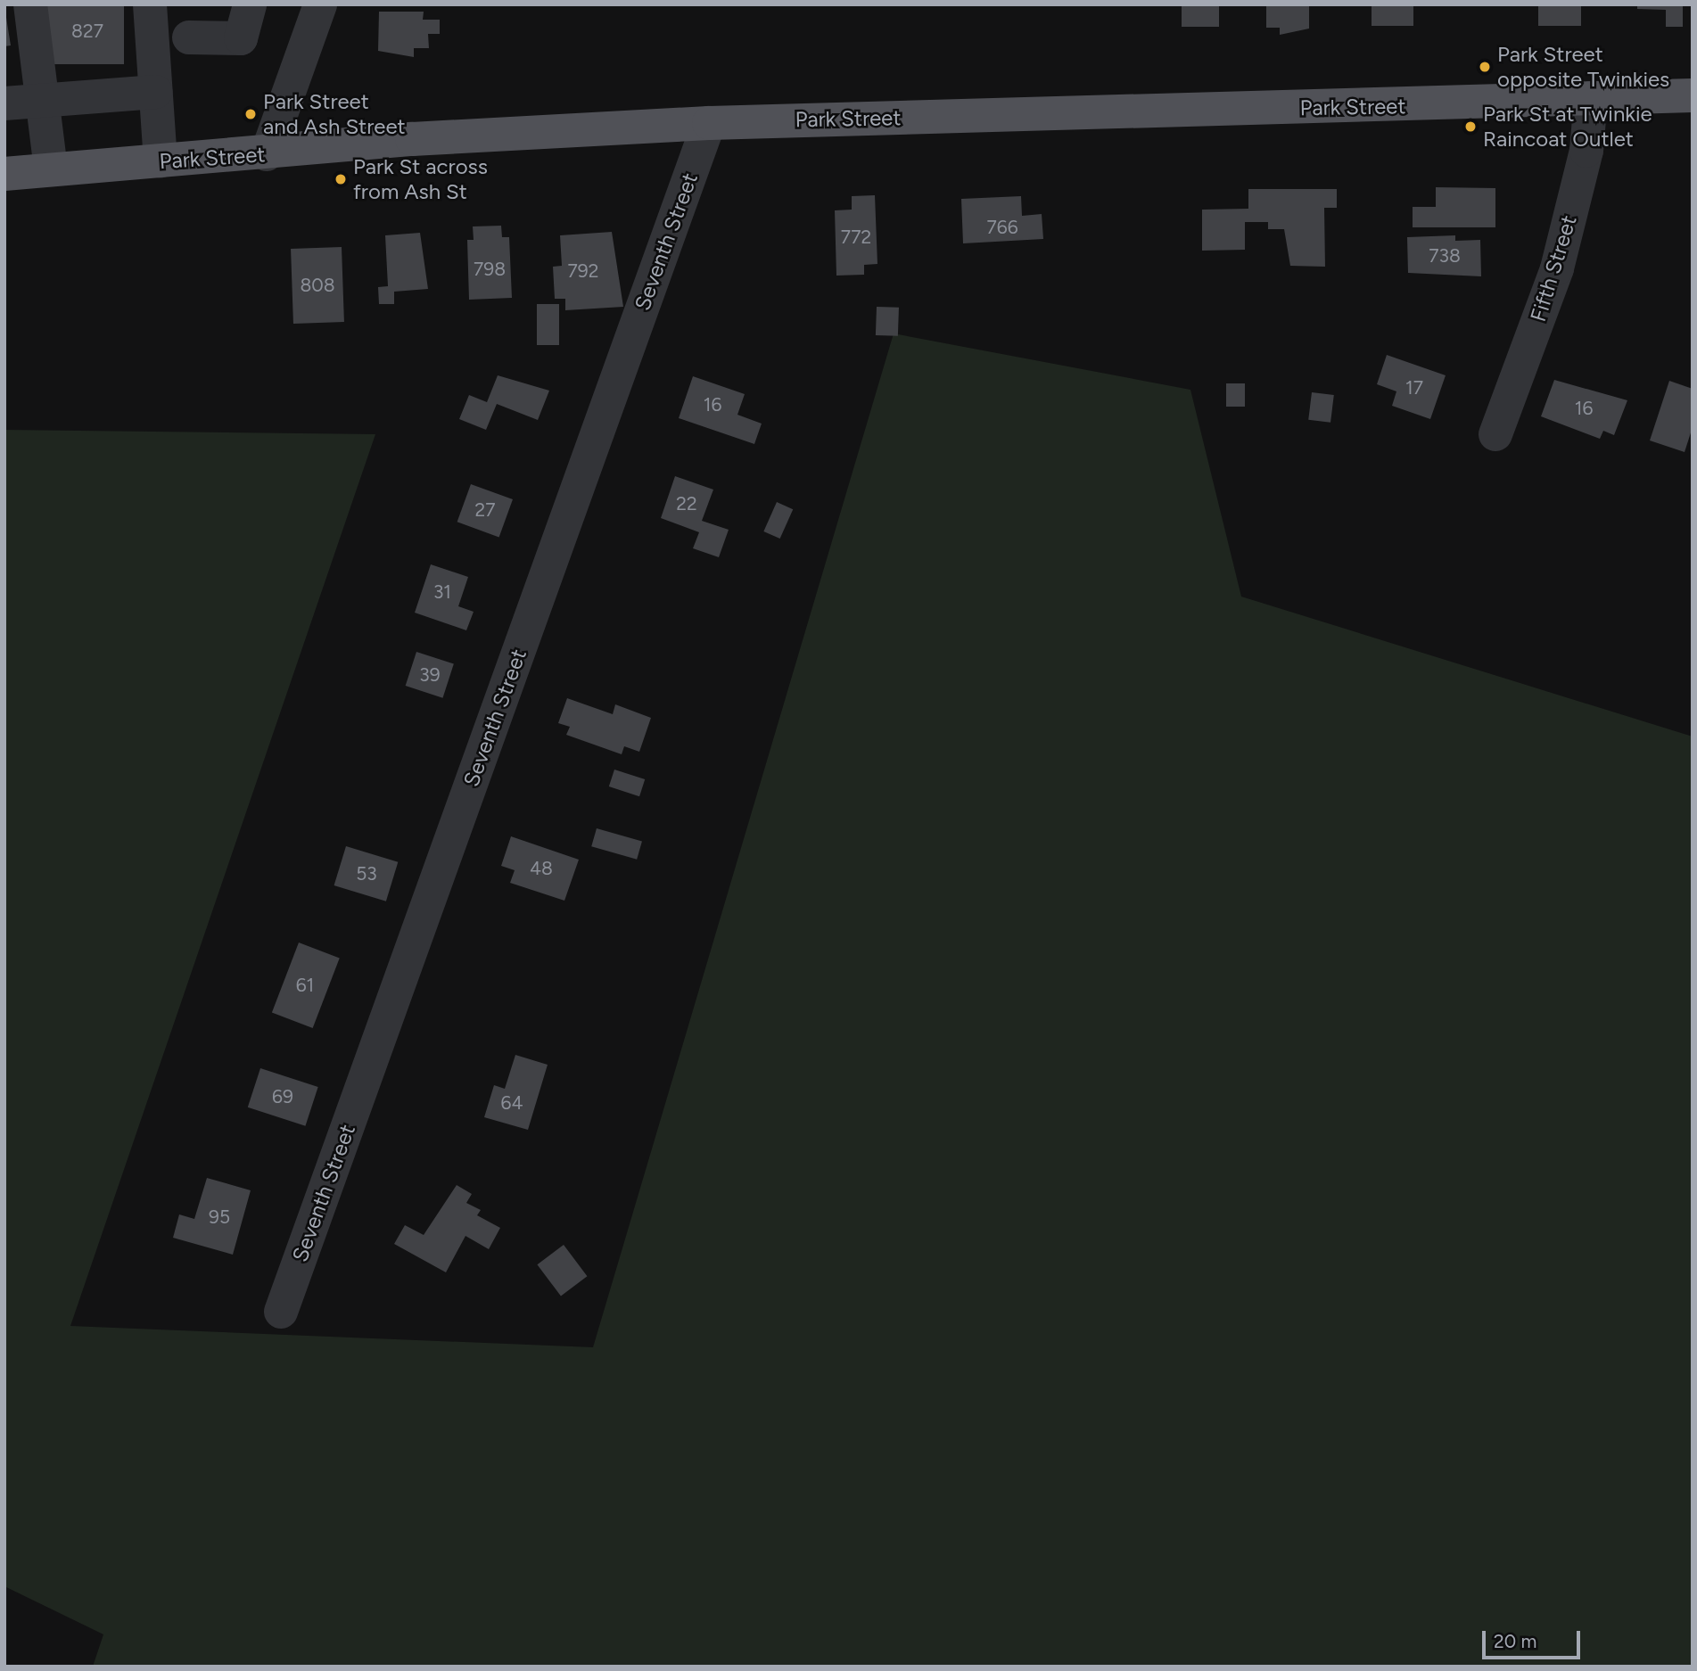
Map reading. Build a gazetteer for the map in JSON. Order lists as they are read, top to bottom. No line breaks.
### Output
{"streets":{"main road":["Park Street"],"street":["Seventh Street","Fifth Street"]},"crossings":[["Park Street","Seventh Street"],["Park Street","Fifth Street"]],"places":["Park Street opposite Twinkies","Park Street and Ash Street","Park St at Twinkie Raincoat Outlet","Park St across from Ash St"],"house_numbers":["827","766","772","738","798","792","808","17","16","16","22","27","31","39","48","53","61","69","64","95"],"scale_bar":"20 m"}
